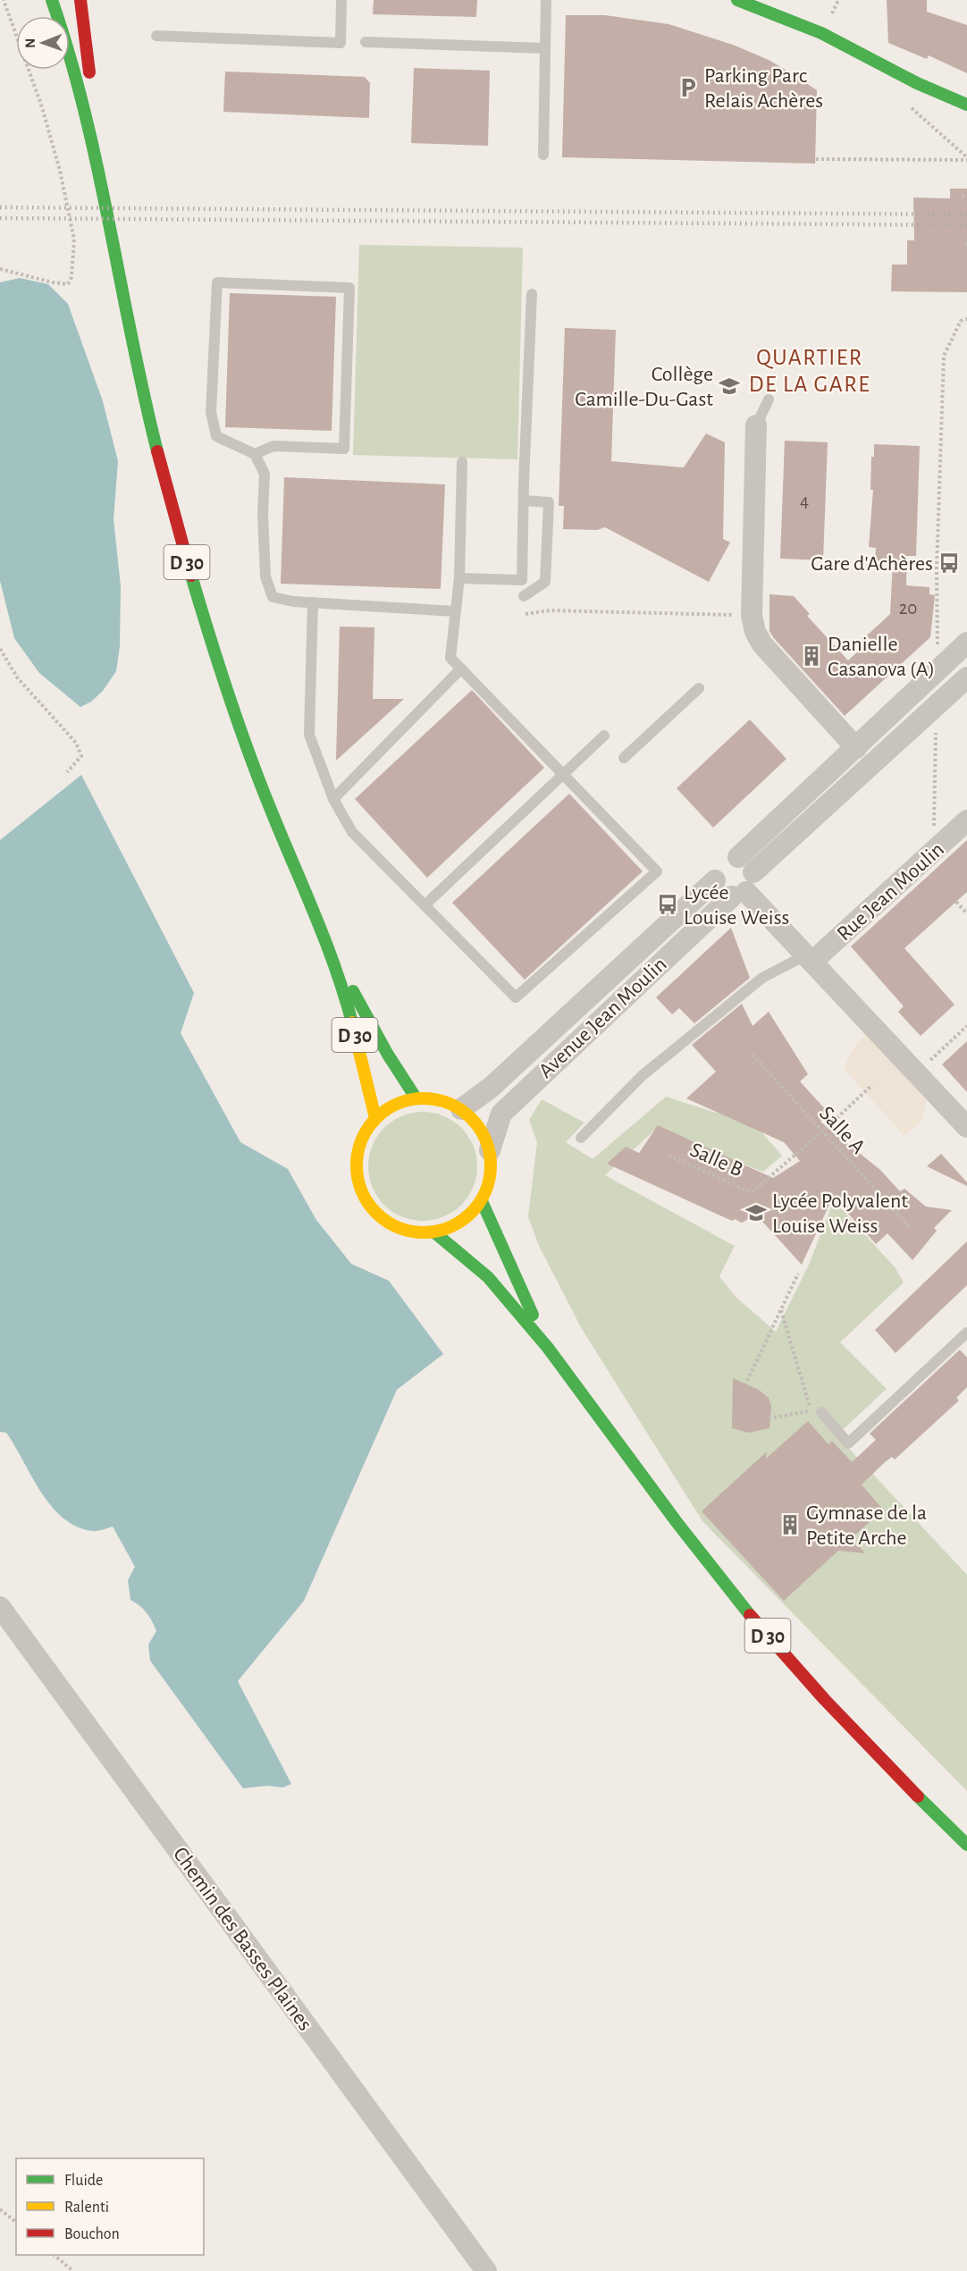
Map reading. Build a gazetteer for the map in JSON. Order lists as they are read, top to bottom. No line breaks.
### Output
{"streets":{"main road":["D 30"],"street":["Rue Jean Moulin","Avenue Jean Moulin","Chemin des Basses Plaines"],"path":["Salle A","Salle B"]},"crossings":[["D 30","Avenue Jean Moulin"],["Salle A","Salle B"]],"districts":["QUARTIER DE LA GARE"],"places":{"parking":["Parking Parc Relais Achères"],"school or university":["Collège Camille-Du-Gast","Lycée Polyvalent Louise Weiss"],"bus stop":["Gare d'Achères","Lycée Louise Weiss"],"building":["Danielle Casanova (A)","Gymnase de la Petite Arche"]},"house_numbers":["4","20"],"legend":["Fluide","Ralenti","Bouchon"],"north":"left"}
